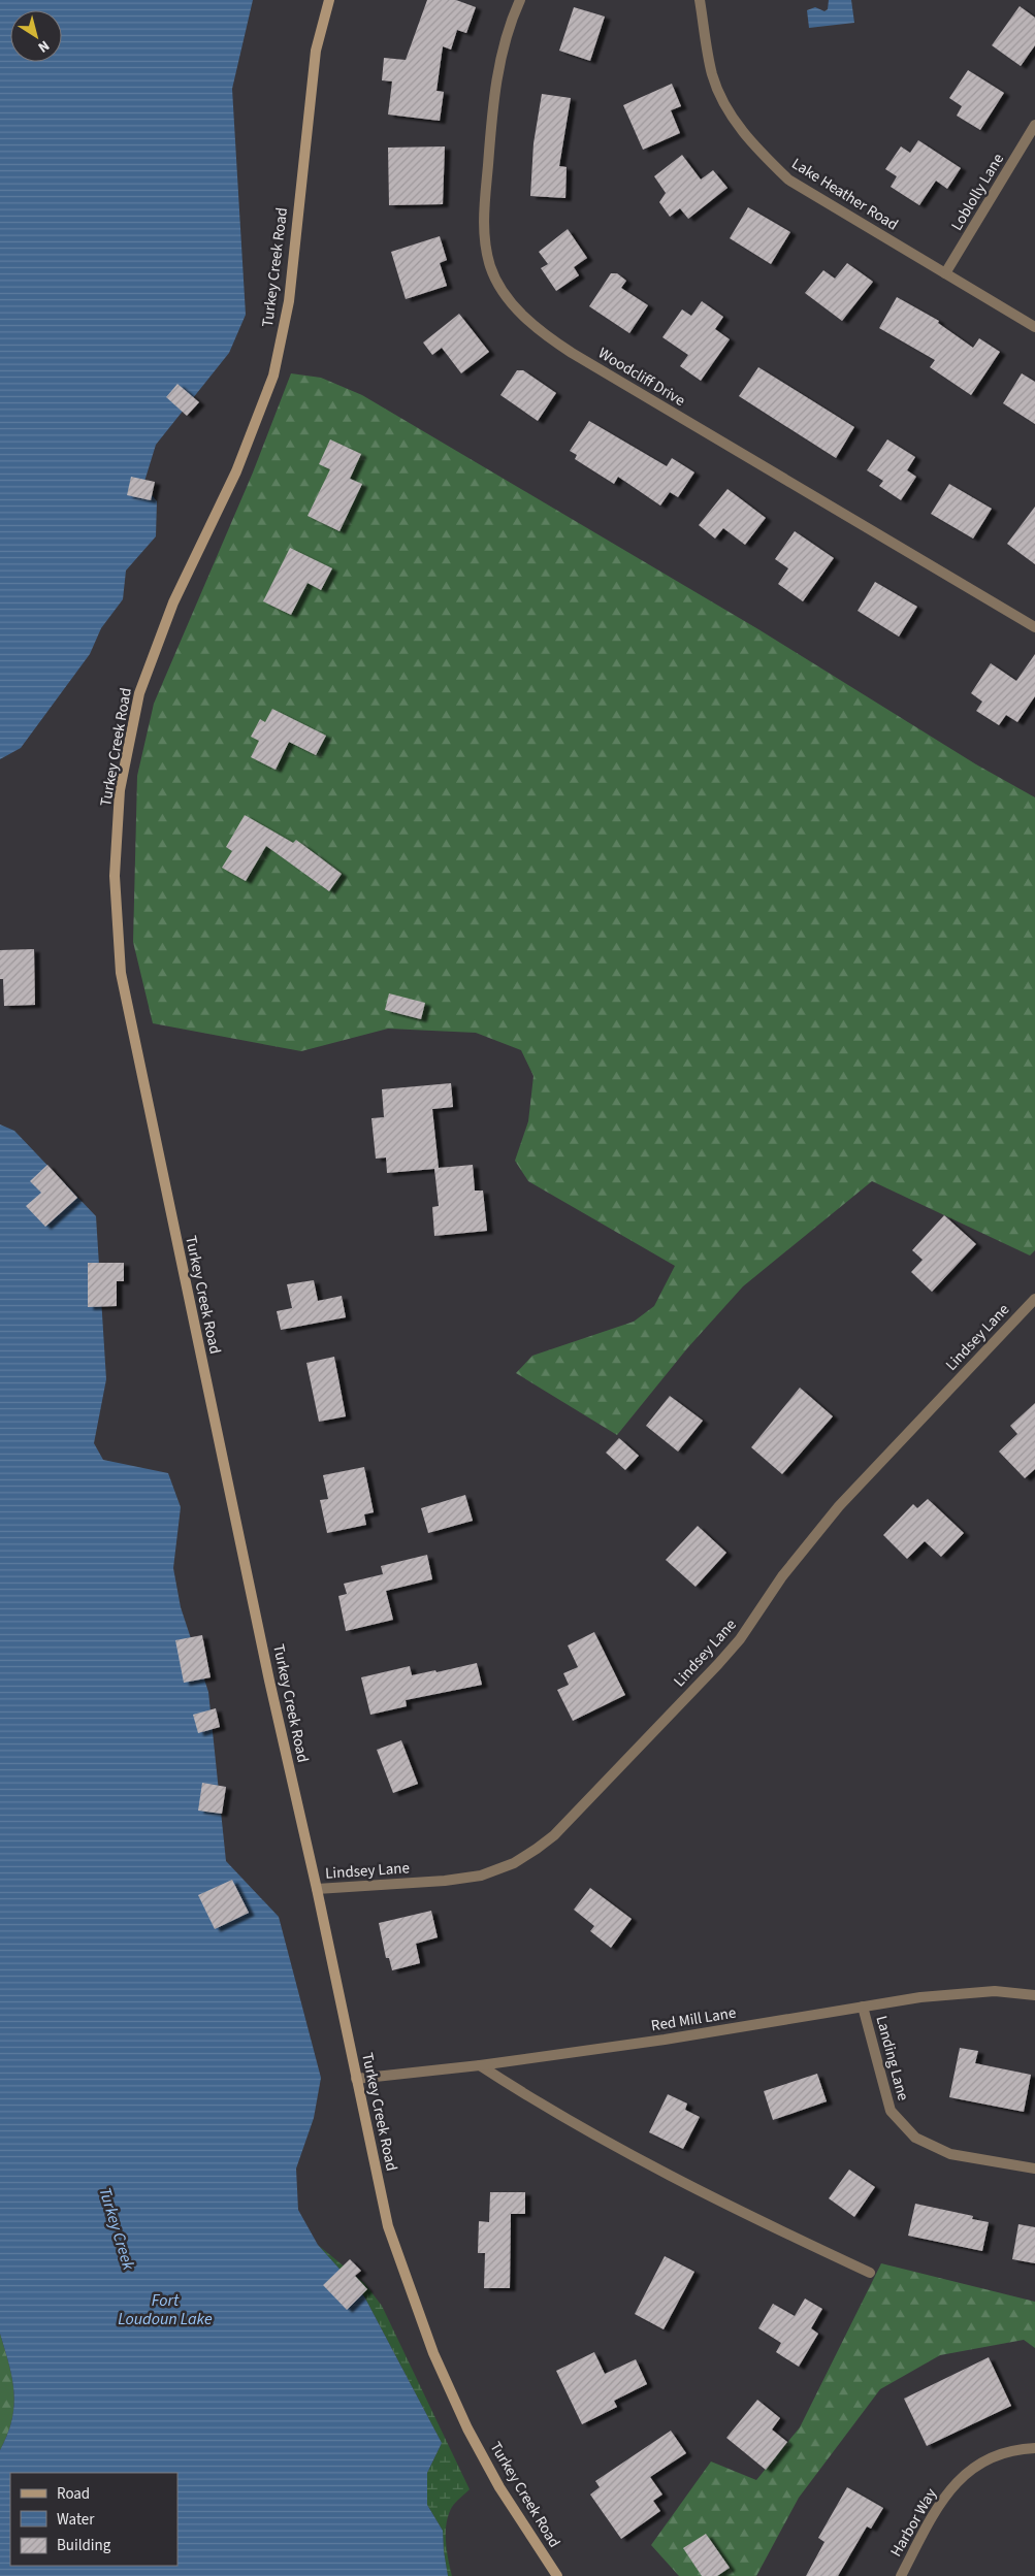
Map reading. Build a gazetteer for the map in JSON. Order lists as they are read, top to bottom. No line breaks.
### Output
{"streets":{"street":["Loblolly Lane","Lake Heather Road","Turkey Creek Road","Woodcliff Drive","Lindsey Lane","Red Mill Lane","Landing Lane","Harbor Way"]},"crossings":[["Loblolly Lane","Lake Heather Road"],["Turkey Creek Road","Lindsey Lane"],["Turkey Creek Road","Red Mill Lane"],["Red Mill Lane","Landing Lane"]],"water":["Turkey Creek","Fort Loudoun Lake"],"legend":["Road","Water","Building"],"north":"bottom right"}
